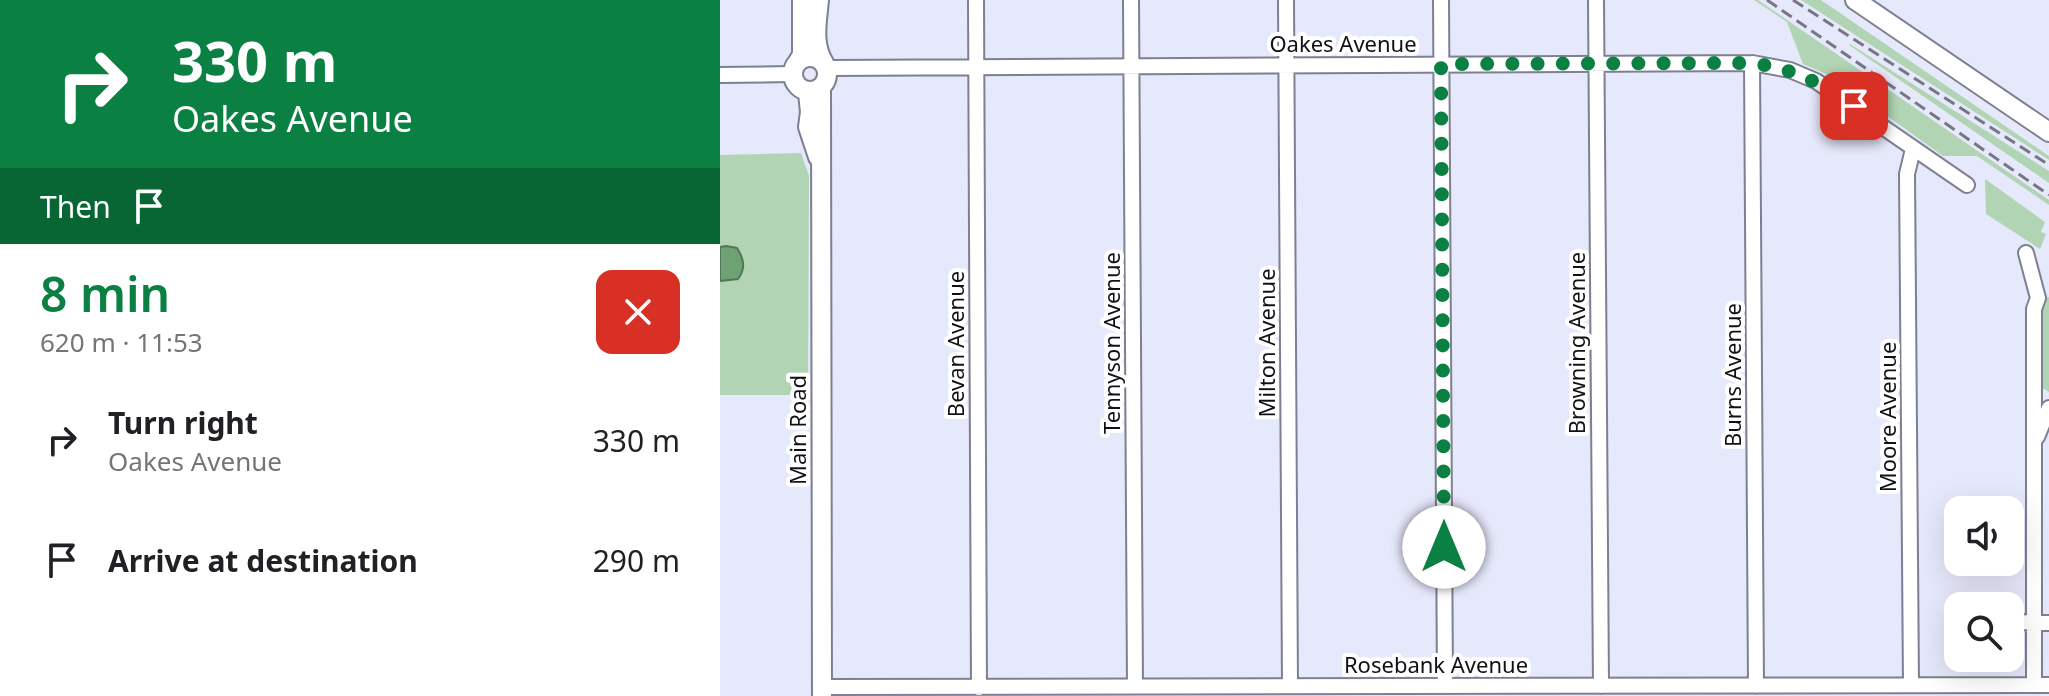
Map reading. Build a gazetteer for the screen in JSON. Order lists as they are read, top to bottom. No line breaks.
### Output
{"streets":{"main road":["Main Road"],"street":["Oakes Avenue","Tennyson Avenue","Milton Avenue","Browning Avenue","Bevan Avenue","Burns Avenue","Moore Avenue","Rosebank Avenue"]},"crossings":[["Oakes Avenue","Tennyson Avenue"],["Oakes Avenue","Milton Avenue"],["Oakes Avenue","Browning Avenue"],["Oakes Avenue","Bevan Avenue"],["Oakes Avenue","Burns Avenue"],["Oakes Avenue","Moore Avenue"],["Oakes Avenue","Main Road"],["Tennyson Avenue","Rosebank Avenue"],["Milton Avenue","Rosebank Avenue"],["Browning Avenue","Rosebank Avenue"],["Bevan Avenue","Rosebank Avenue"],["Burns Avenue","Rosebank Avenue"],["Moore Avenue","Rosebank Avenue"],["Main Road","Rosebank Avenue"]],"page":{"turn":["330 m","Oakes Avenue"],"then":"Then","heading":["8 min","620 m · 11:53"],"list":[{"name":"Turn right","note":"Oakes Avenue","value":"330 m"},{"name":"Arrive at destination","value":"290 m"}]}}
